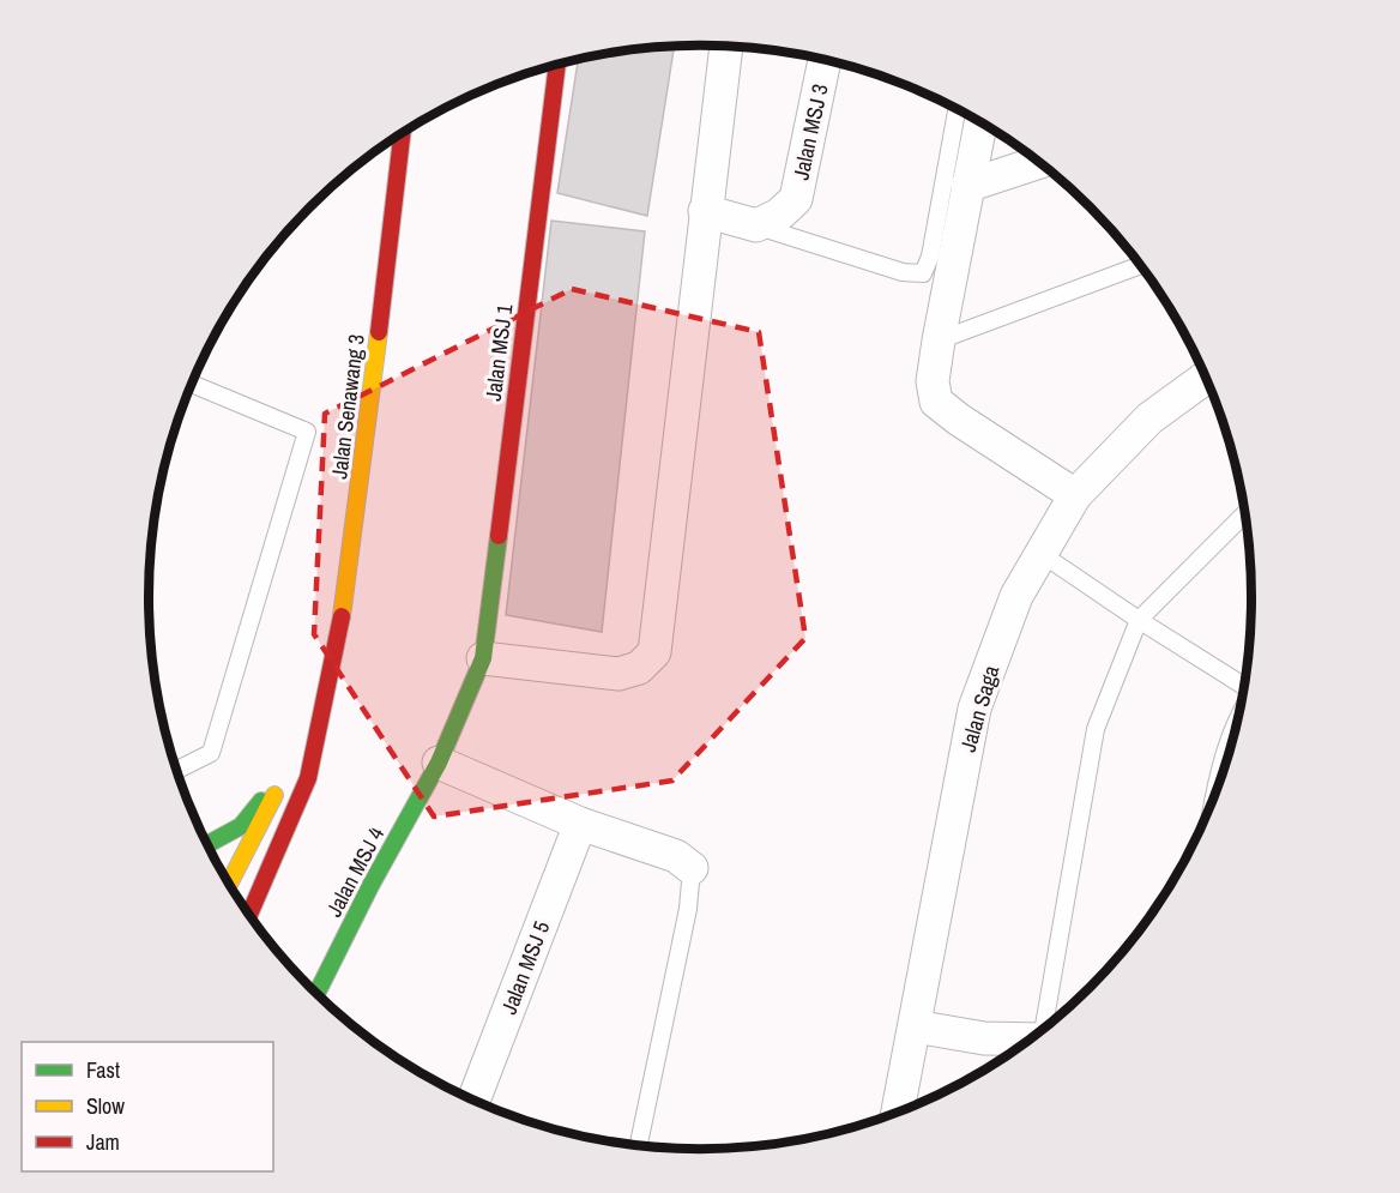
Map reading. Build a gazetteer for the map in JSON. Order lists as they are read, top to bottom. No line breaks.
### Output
{"streets":{"street":["Jalan MSJ 3","Jalan MSJ 1","Jalan Senawang 3","Jalan Saga","Jalan MSJ 4","Jalan MSJ 5"]},"crossings":[["Jalan MSJ 1","Jalan MSJ 4"]],"legend":["Fast","Slow","Jam"]}
